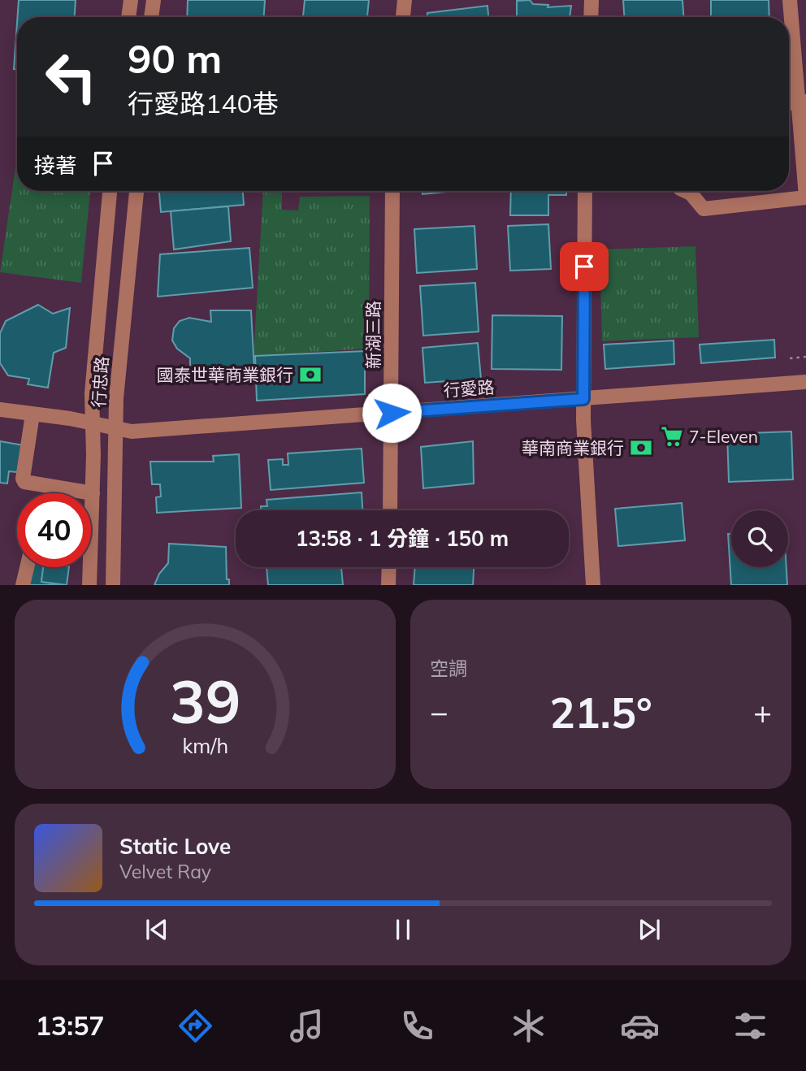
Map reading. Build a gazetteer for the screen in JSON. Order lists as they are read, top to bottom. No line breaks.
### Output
{"streets":{"street":["新湖三路","行忠路","行愛路"]},"crossings":[["新湖三路","行愛路"],["行忠路","行愛路"]],"places":{"bank":["國泰世華商業銀行","華南商業銀行"],"supermarket":["7-Eleven"]},"page":{"turn":["90 m","行愛路140巷"],"then":"接著","limit":"40","trip":"13:58 · 1 分鐘 · 150 m","tile":"空調","heat":["−","21.5°","+"],"song":["Static Love","Velvet Ray"],"tabs":"13:57","gauge":["39","km/h"]}}
